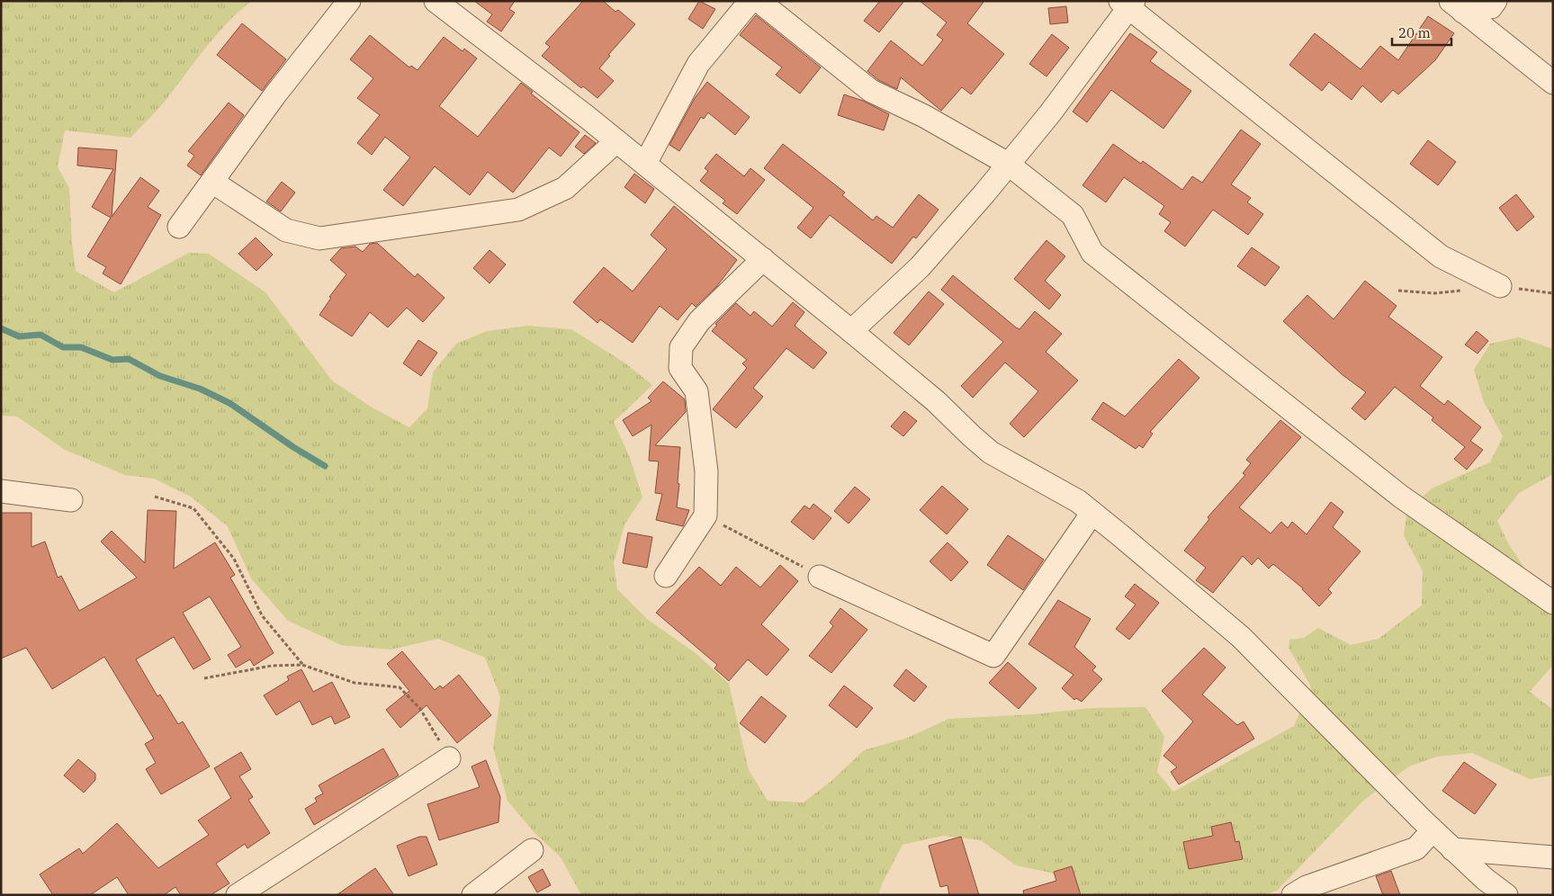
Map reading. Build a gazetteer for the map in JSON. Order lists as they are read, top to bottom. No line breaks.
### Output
{"scale_bar":"20 m"}
